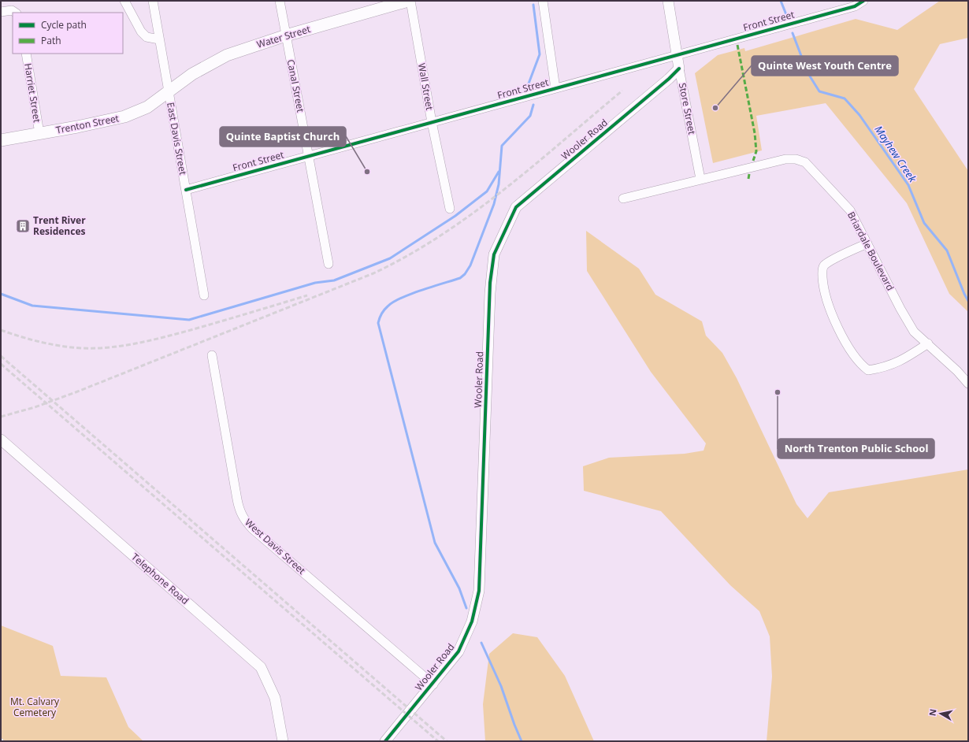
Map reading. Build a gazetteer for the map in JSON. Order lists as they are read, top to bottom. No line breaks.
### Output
{"streets":{"main road":["Water Street","Trenton Street"],"street":["Front Street","Canal Street","Wall Street","Harriet Street","Store Street","East Davis Street","Wooler Road","Briardale Boulevard","West Davis Street","Telephone Road"]},"crossings":[["Front Street","Canal Street"],["Front Street","Wall Street"],["Front Street","Store Street"],["Front Street","East Davis Street"],["Water Street","Canal Street"],["Water Street","Trenton Street"],["Water Street","East Davis Street"],["Harriet Street","Trenton Street"],["Store Street","Wooler Road"],["Store Street","Briardale Boulevard"],["Trenton Street","East Davis Street"],["Wooler Road","West Davis Street"]],"water":["Mayhew Creek"],"parks":["Mt. Calvary Cemetery"],"places":{"other":["Quinte West Youth Centre","Quinte Baptist Church","North Trenton Public School"],"building":["Trent River Residences"]},"legend":["Cycle path","Path"],"north":"left"}
